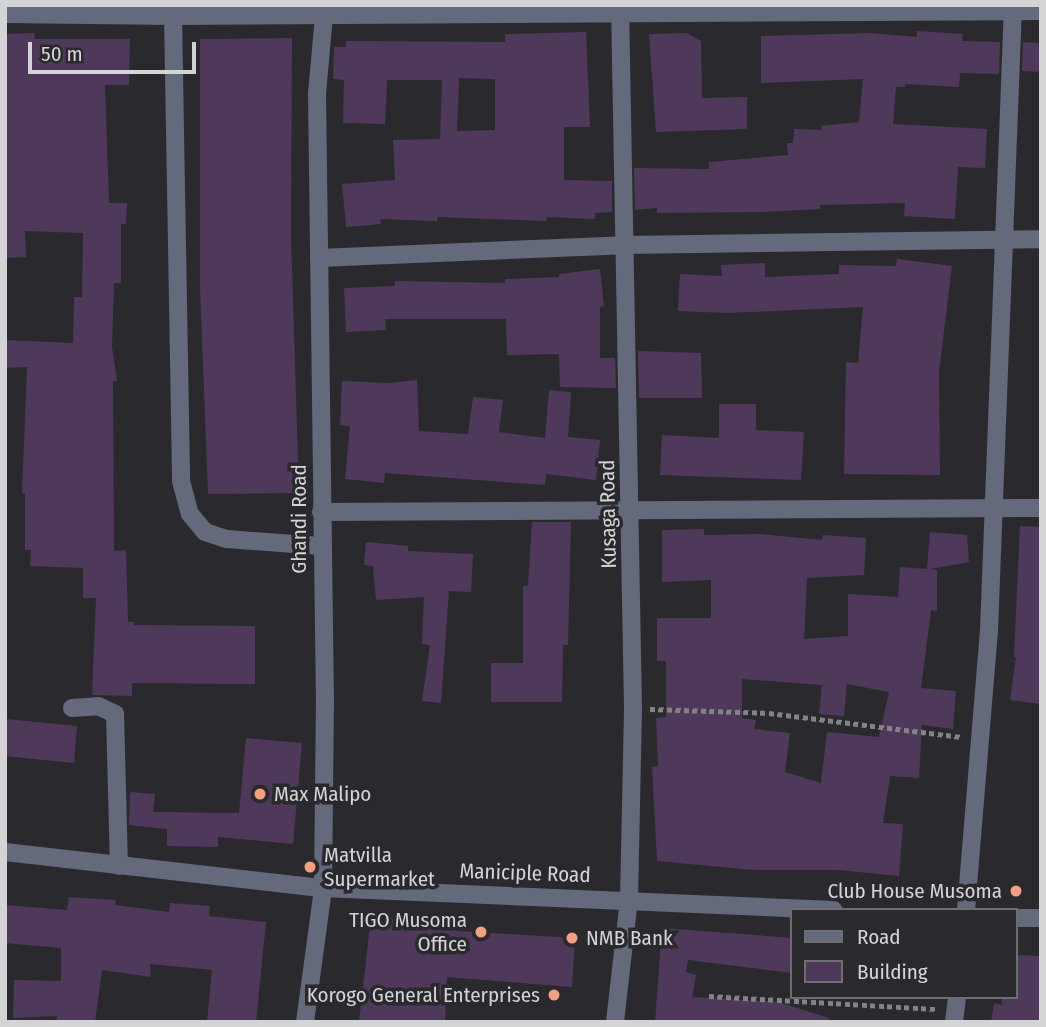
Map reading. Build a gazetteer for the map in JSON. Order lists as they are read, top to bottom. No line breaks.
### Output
{"streets":{"street":["Kusaga Road","Ghandi Road","Maniciple Road"]},"crossings":[["Kusaga Road","Maniciple Road"],["Ghandi Road","Maniciple Road"]],"places":["Max Malipo","Matvilla Supermarket","Club House Musoma","TIGO Musoma Office","NMB Bank","Korogo General Enterprises"],"legend":["Road","Building"],"scale_bar":"50 m"}
